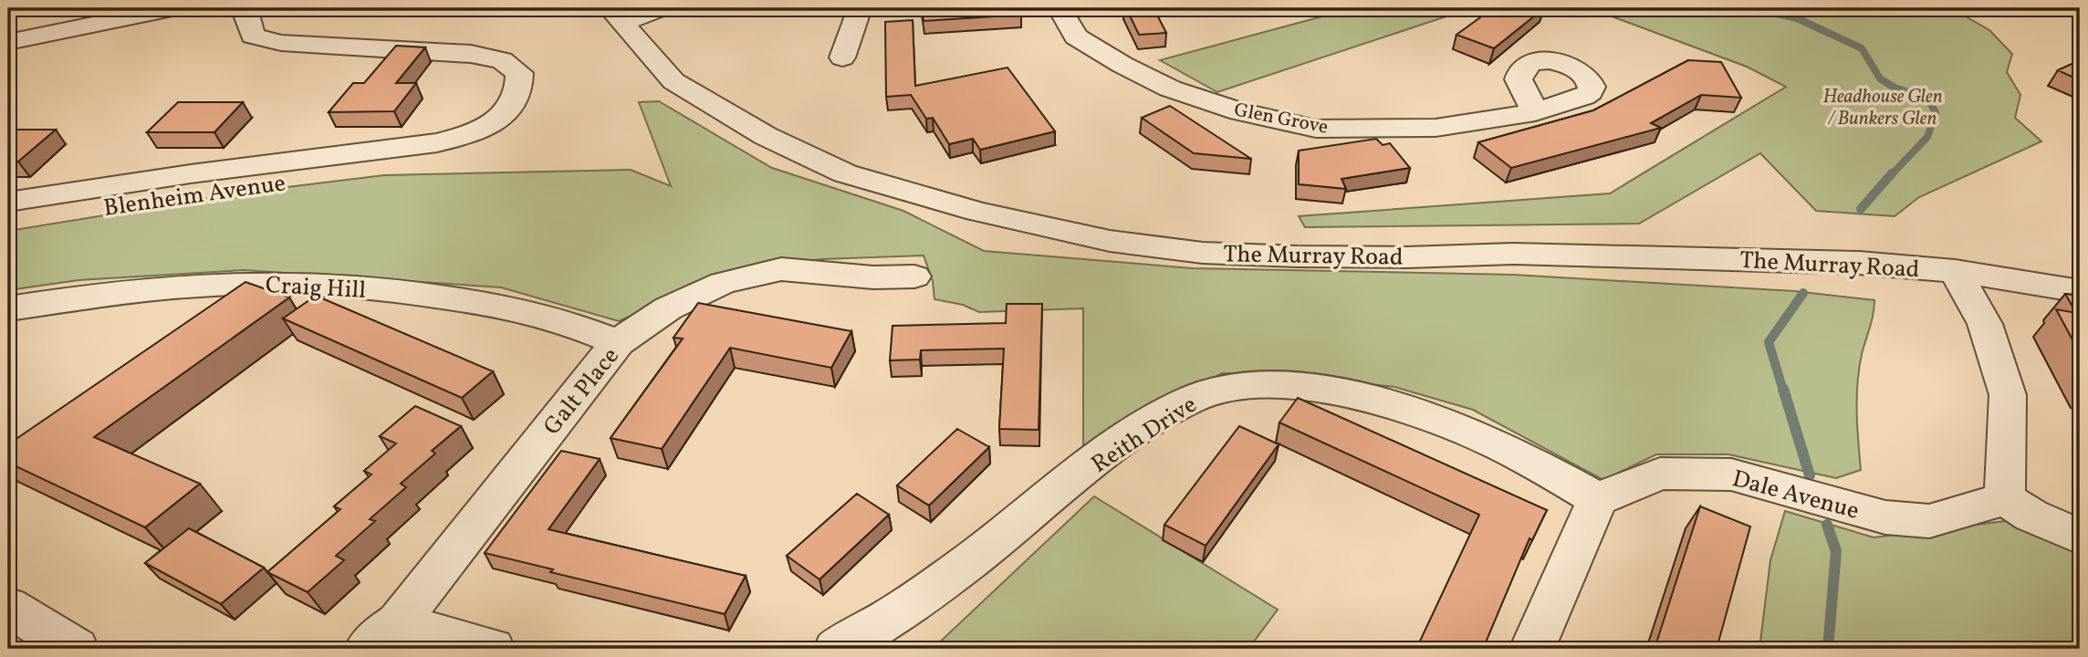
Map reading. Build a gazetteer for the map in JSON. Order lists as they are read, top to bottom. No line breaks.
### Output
{"streets":{"street":["Glen Grove","Blenheim Avenue","The Murray Road","Craig Hill","Galt Place","Reith Drive","Dale Avenue"]},"crossings":[["Craig Hill","Galt Place"],["Reith Drive","Dale Avenue"]],"parks":["Headhouse Glen / Bunkers Glen"]}
